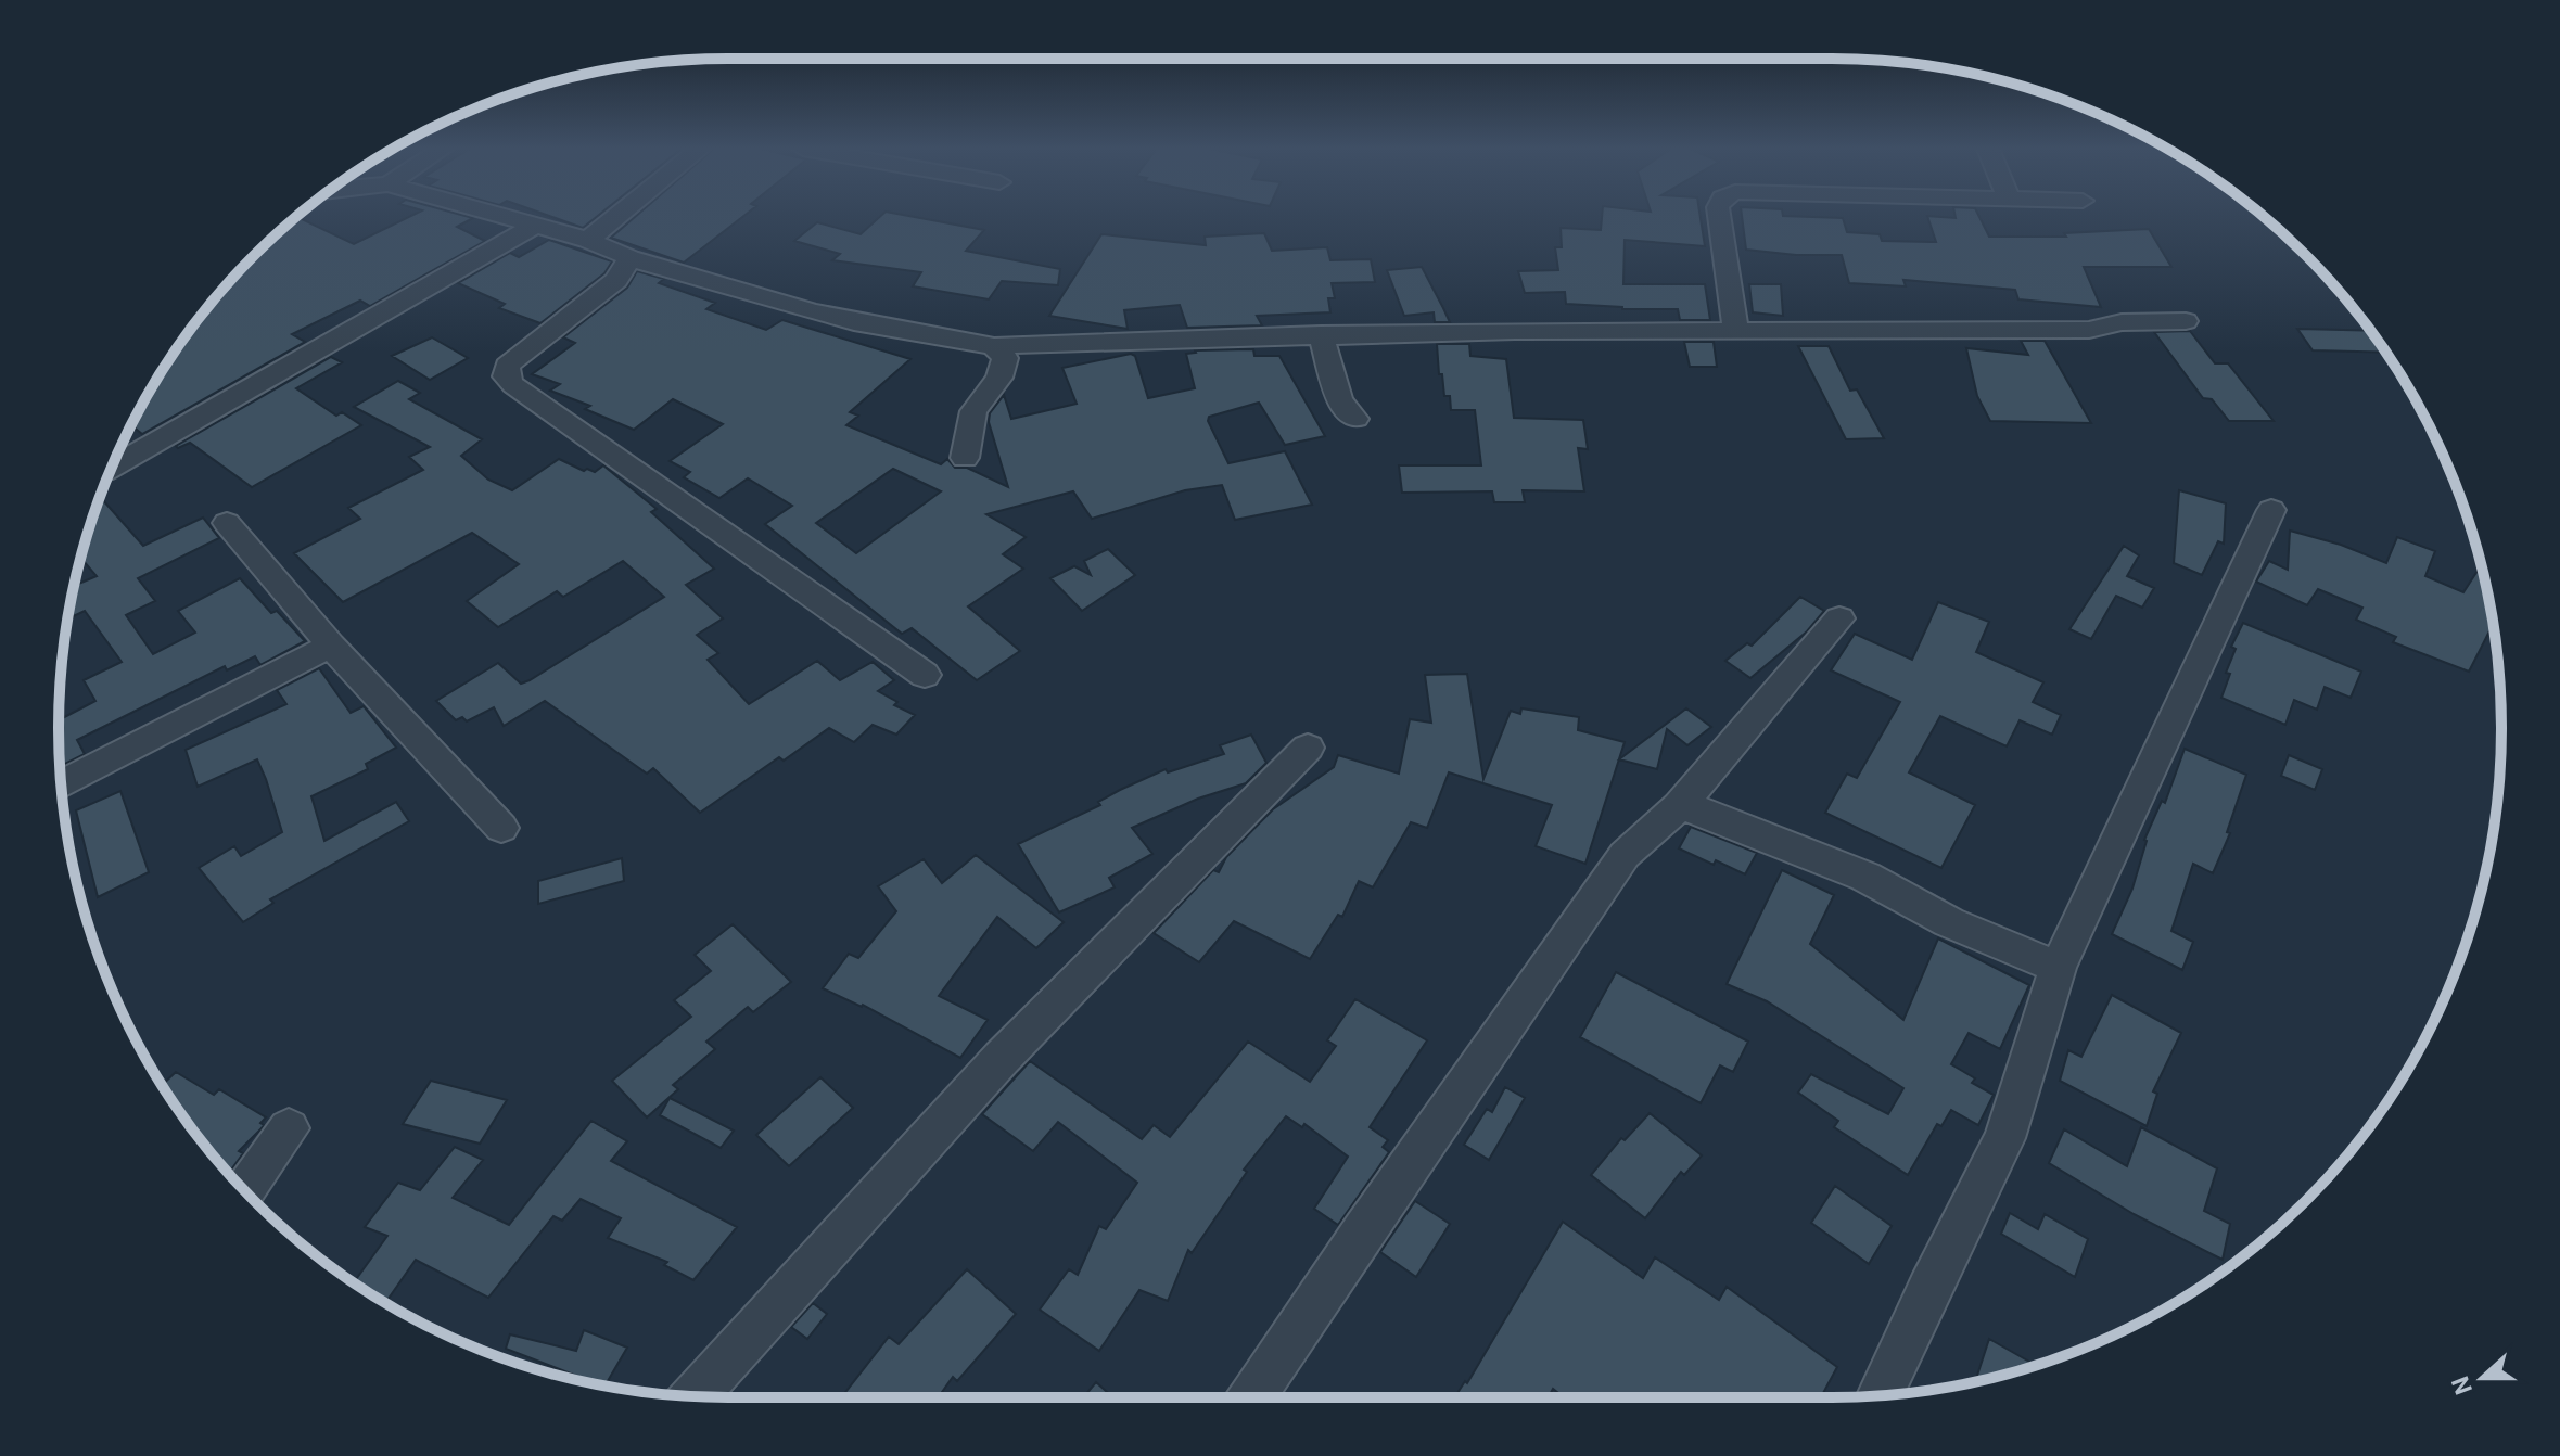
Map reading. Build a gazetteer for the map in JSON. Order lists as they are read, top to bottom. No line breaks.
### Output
{"north":"left"}
